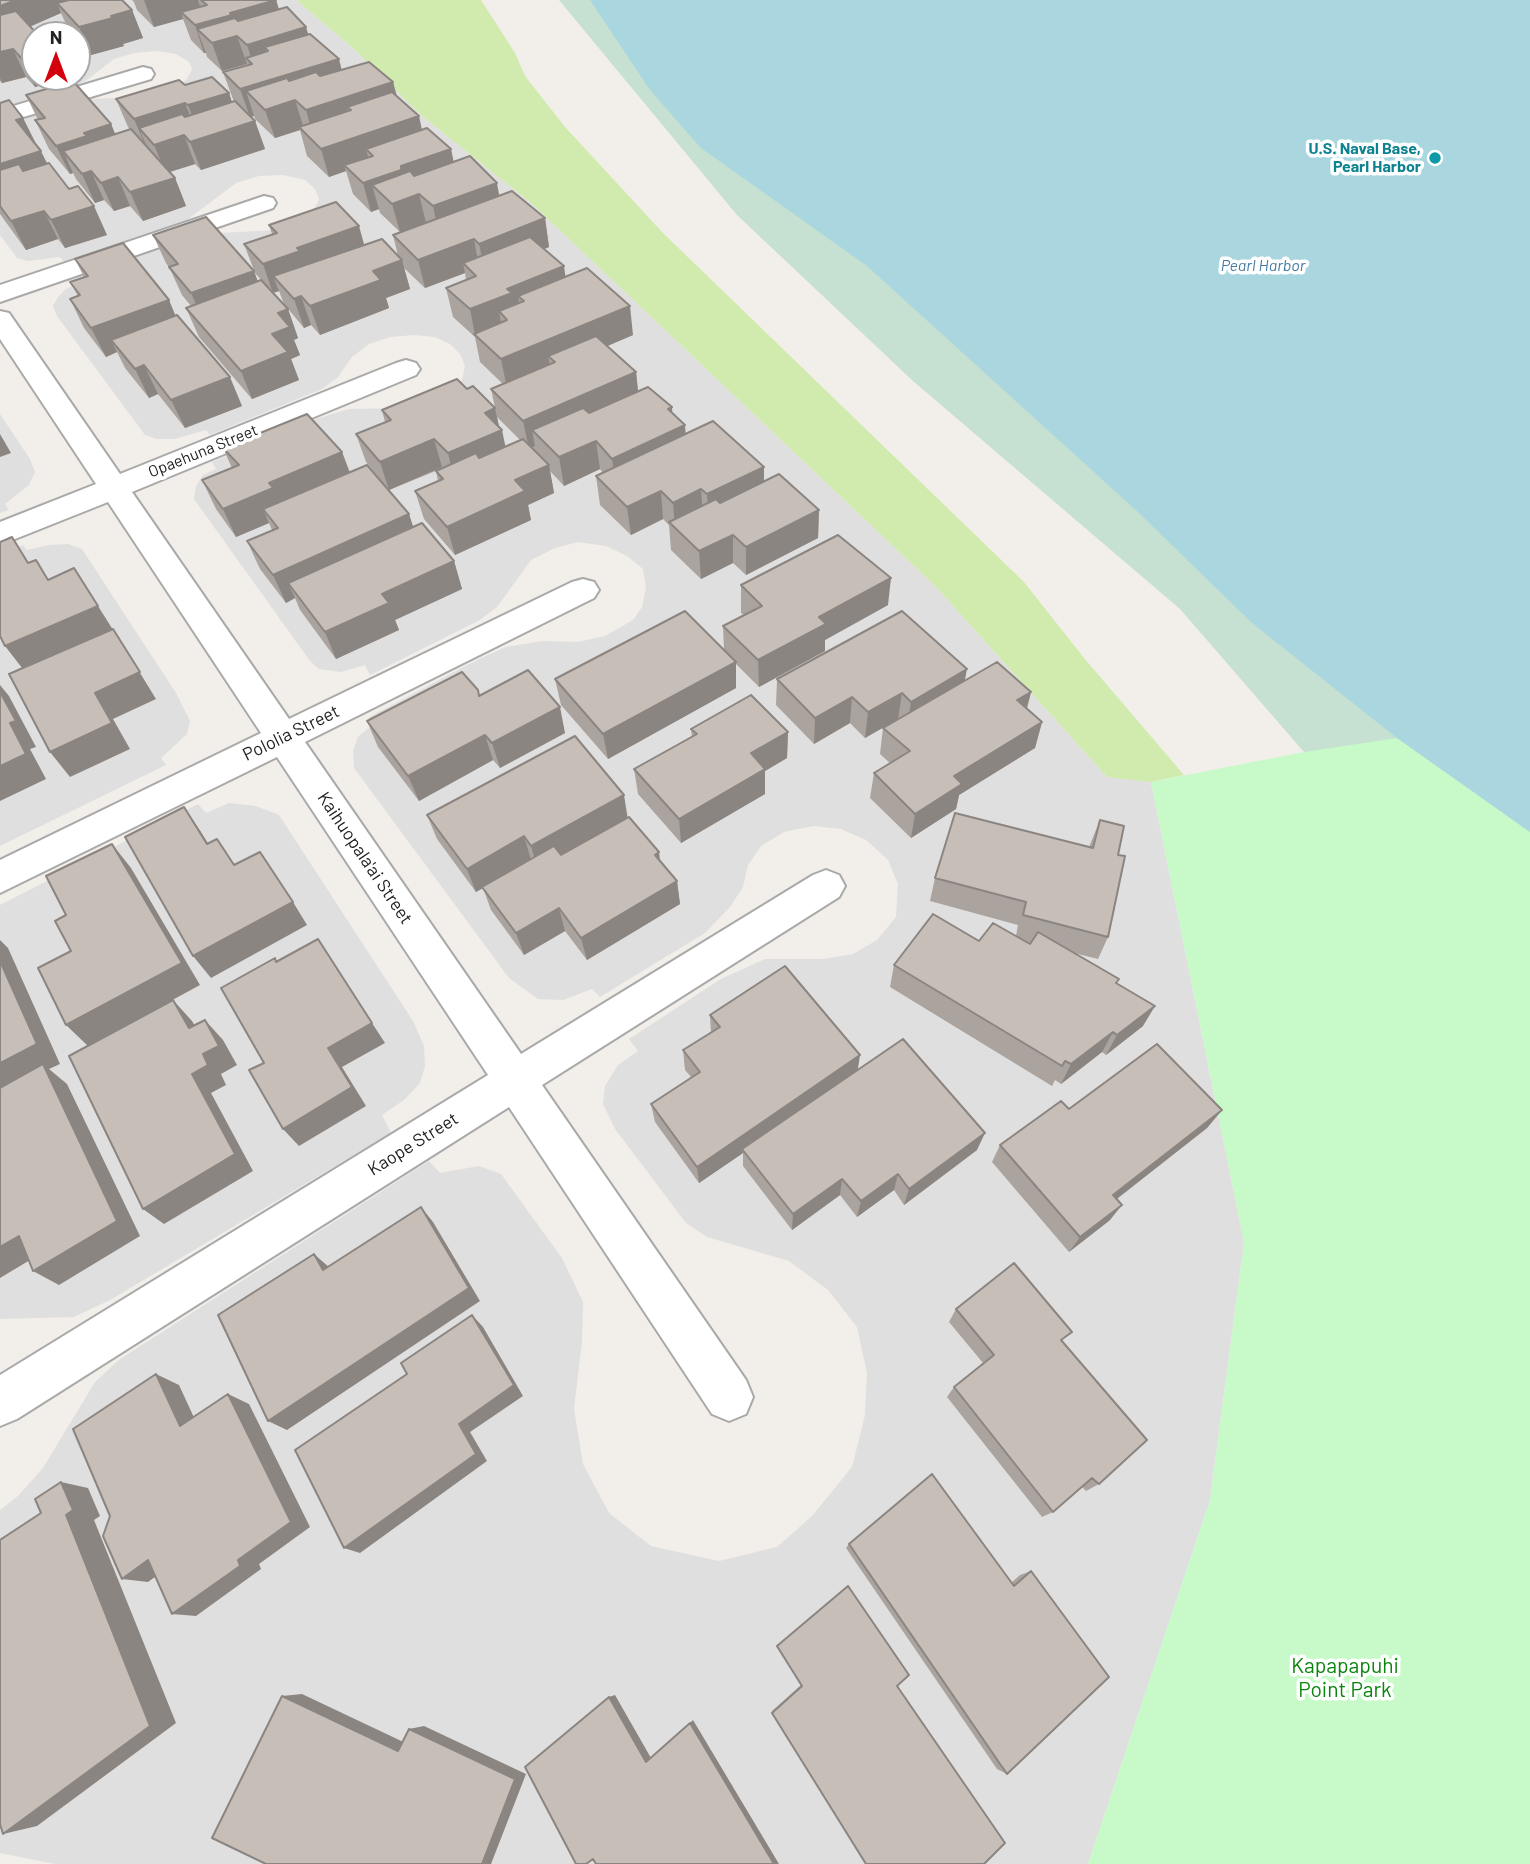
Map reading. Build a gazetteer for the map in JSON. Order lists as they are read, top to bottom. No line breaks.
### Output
{"streets":{"street":["Opaehuna Street","Pololia Street","Kaihuopala'ai Street","Kaope Street"]},"crossings":[["Opaehuna Street","Kaihuopala'ai Street"],["Pololia Street","Kaihuopala'ai Street"],["Kaihuopala'ai Street","Kaope Street"]],"water":["Pearl Harbor"],"parks":["Kapapapuhi Point Park"],"places":["U.S. Naval Base, Pearl Harbor"],"north":"top"}
